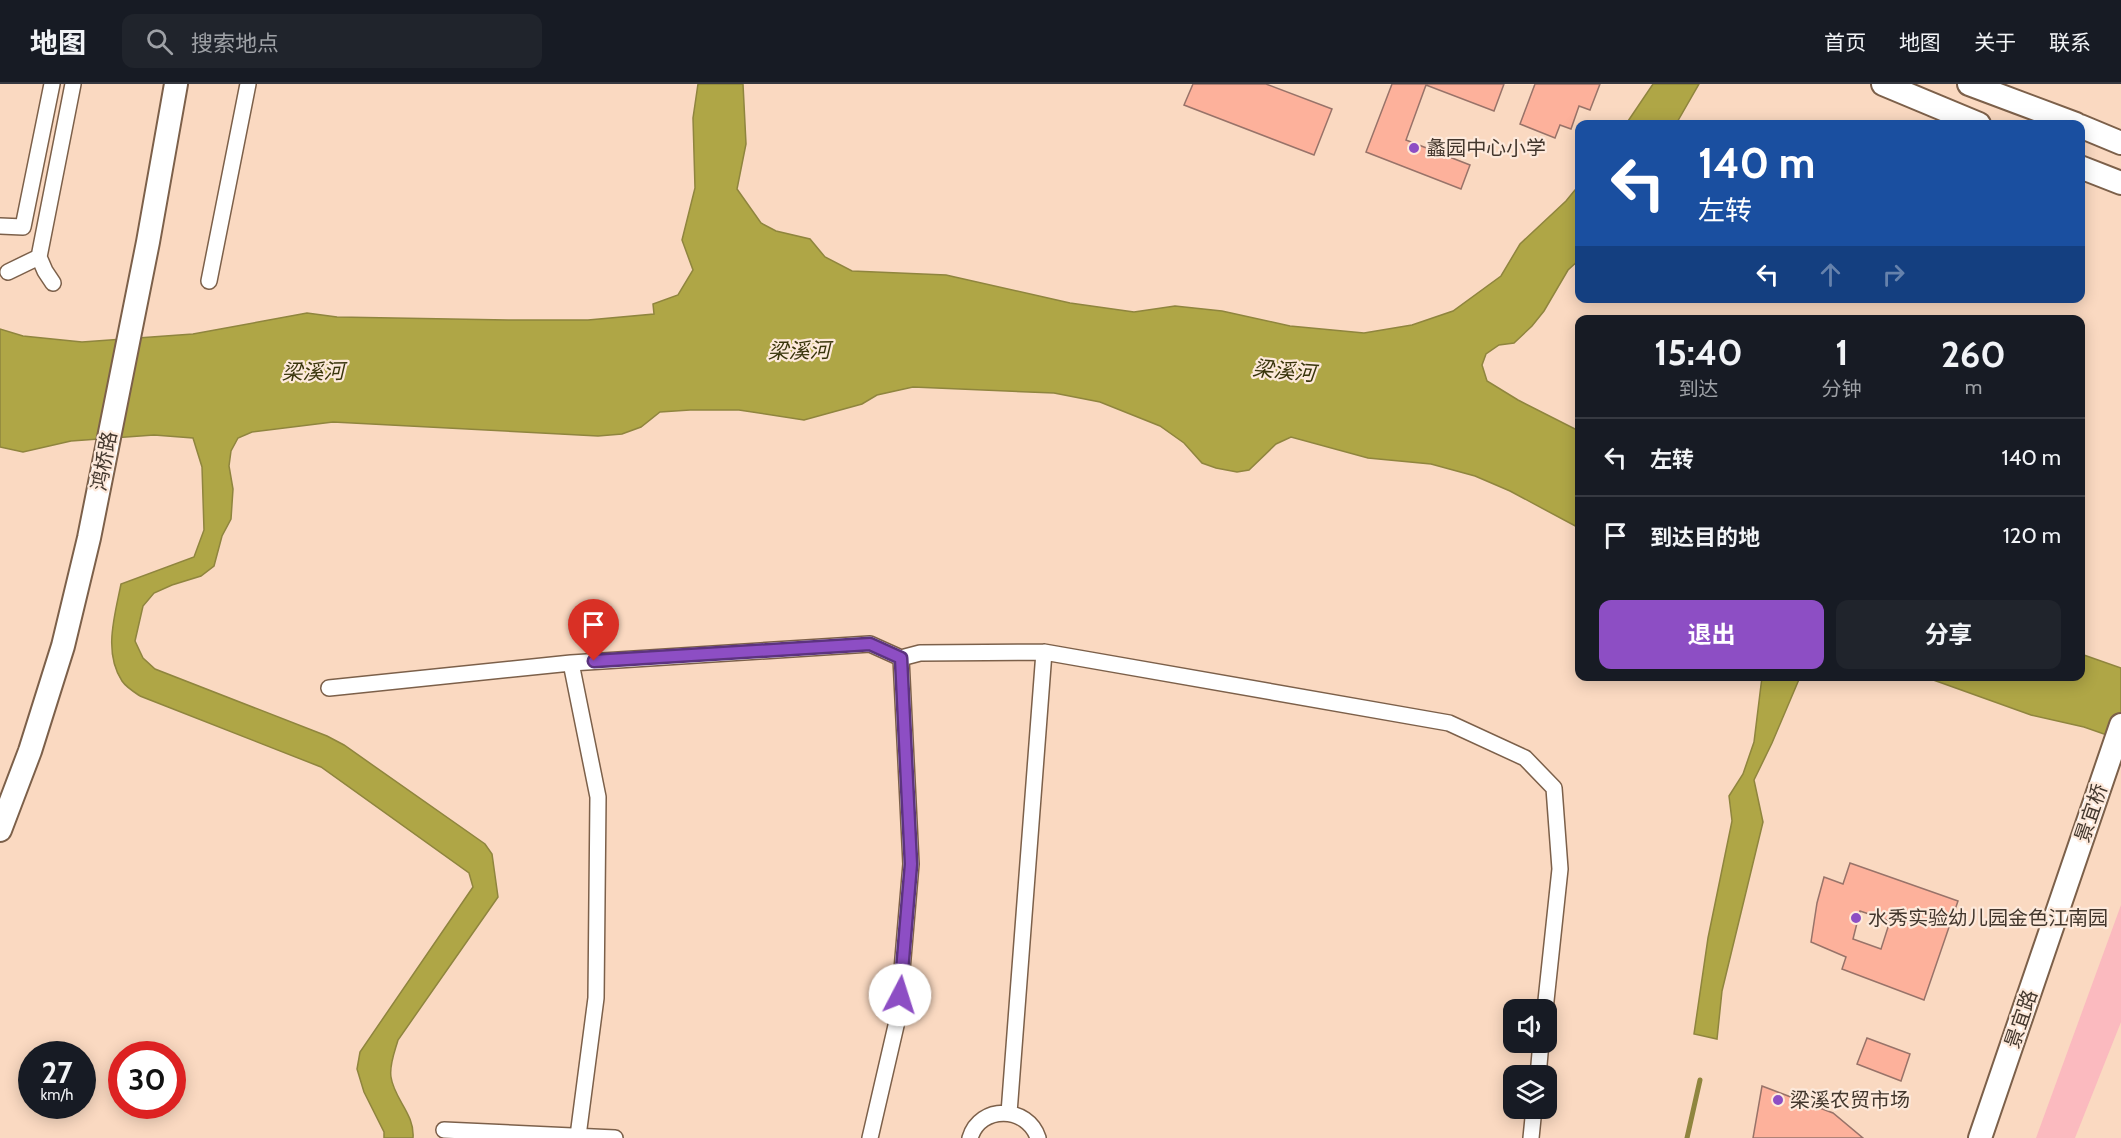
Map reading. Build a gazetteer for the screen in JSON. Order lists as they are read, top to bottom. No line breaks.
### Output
{"streets":{"main road":["鸿桥路","景宜桥","景宜路"]},"crossings":[["景宜桥","景宜路"]],"water":["梁溪河"],"places":["蠡园中心小学","水秀实验幼儿园金色江南园","梁溪农贸市场"],"page":{"header":"地图","search":"搜索地点","nav":["首页","地图","关于","联系"],"turn":["140 m","左转"],"eta":["15:40","到达","1","分钟","260","m"],"list":[{"name":"左转","value":"140 m"},{"name":"到达目的地","value":"120 m"}],"buttons":["退出","分享"],"speed":"27 km/h","limit":"30"}}
